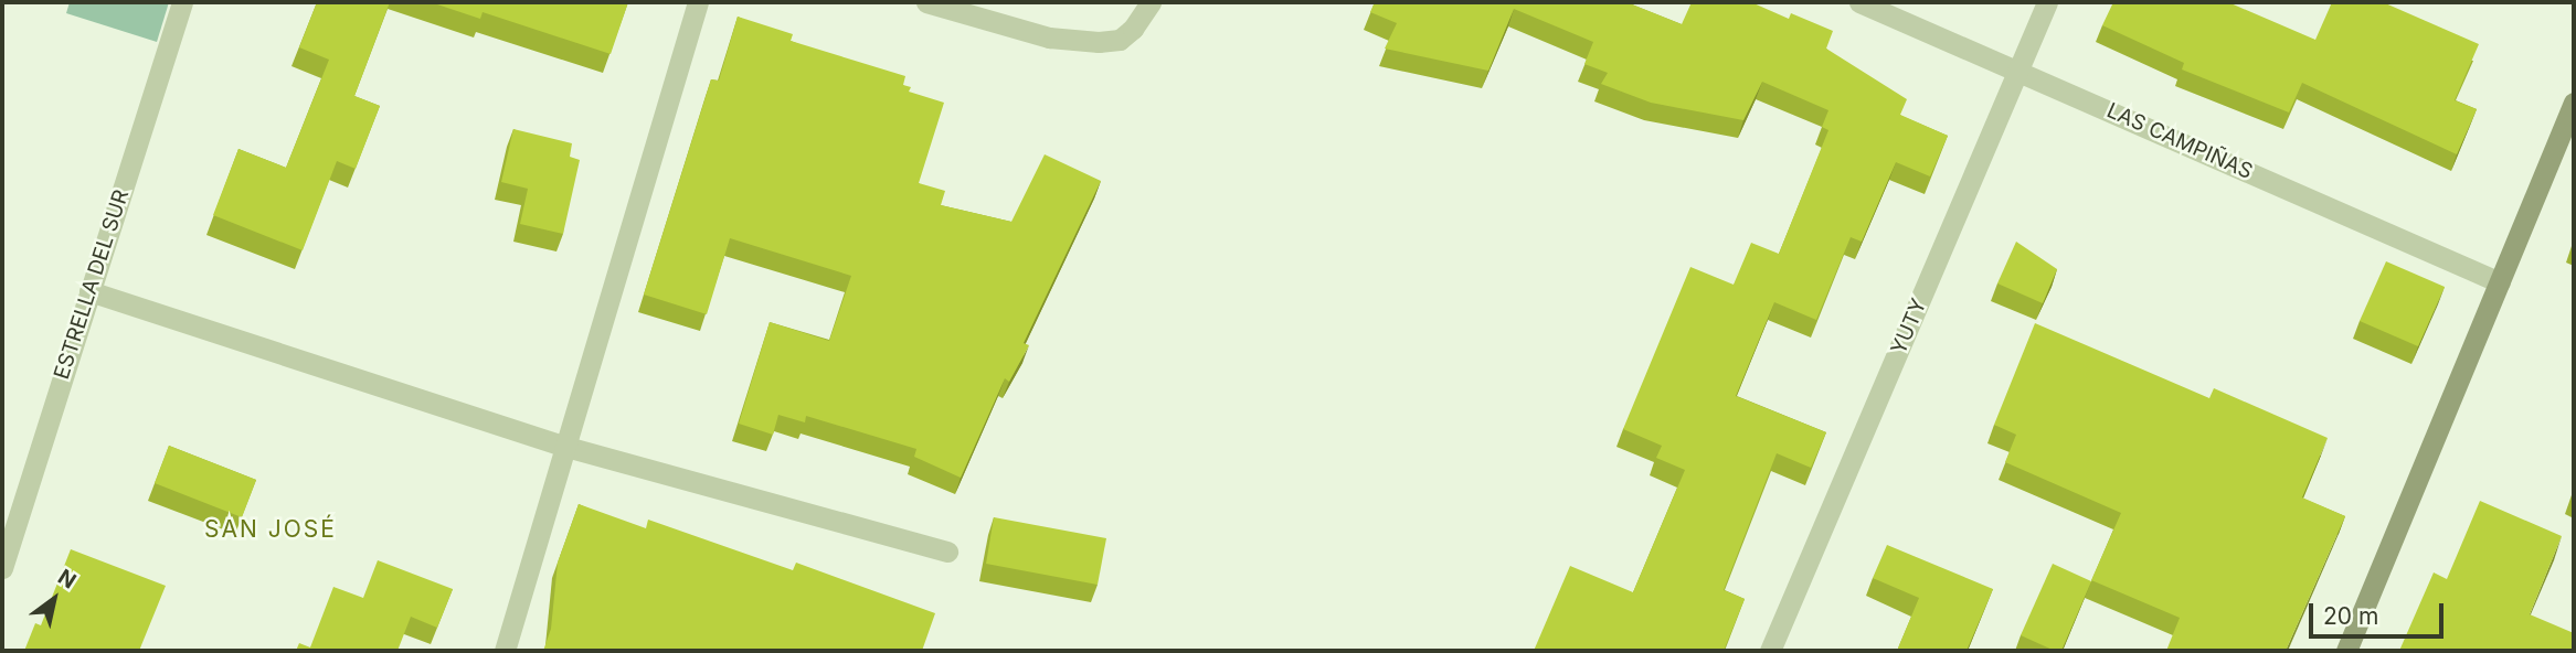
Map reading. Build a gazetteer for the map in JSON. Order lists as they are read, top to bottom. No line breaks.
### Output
{"streets":{"street":["LAS CAMPIÑAS","ESTRELLA DEL SUR","YUTY"]},"crossings":[["LAS CAMPIÑAS","YUTY"]],"districts":["SAN JOSÉ"],"scale_bar":"20 m","north":"top right"}
